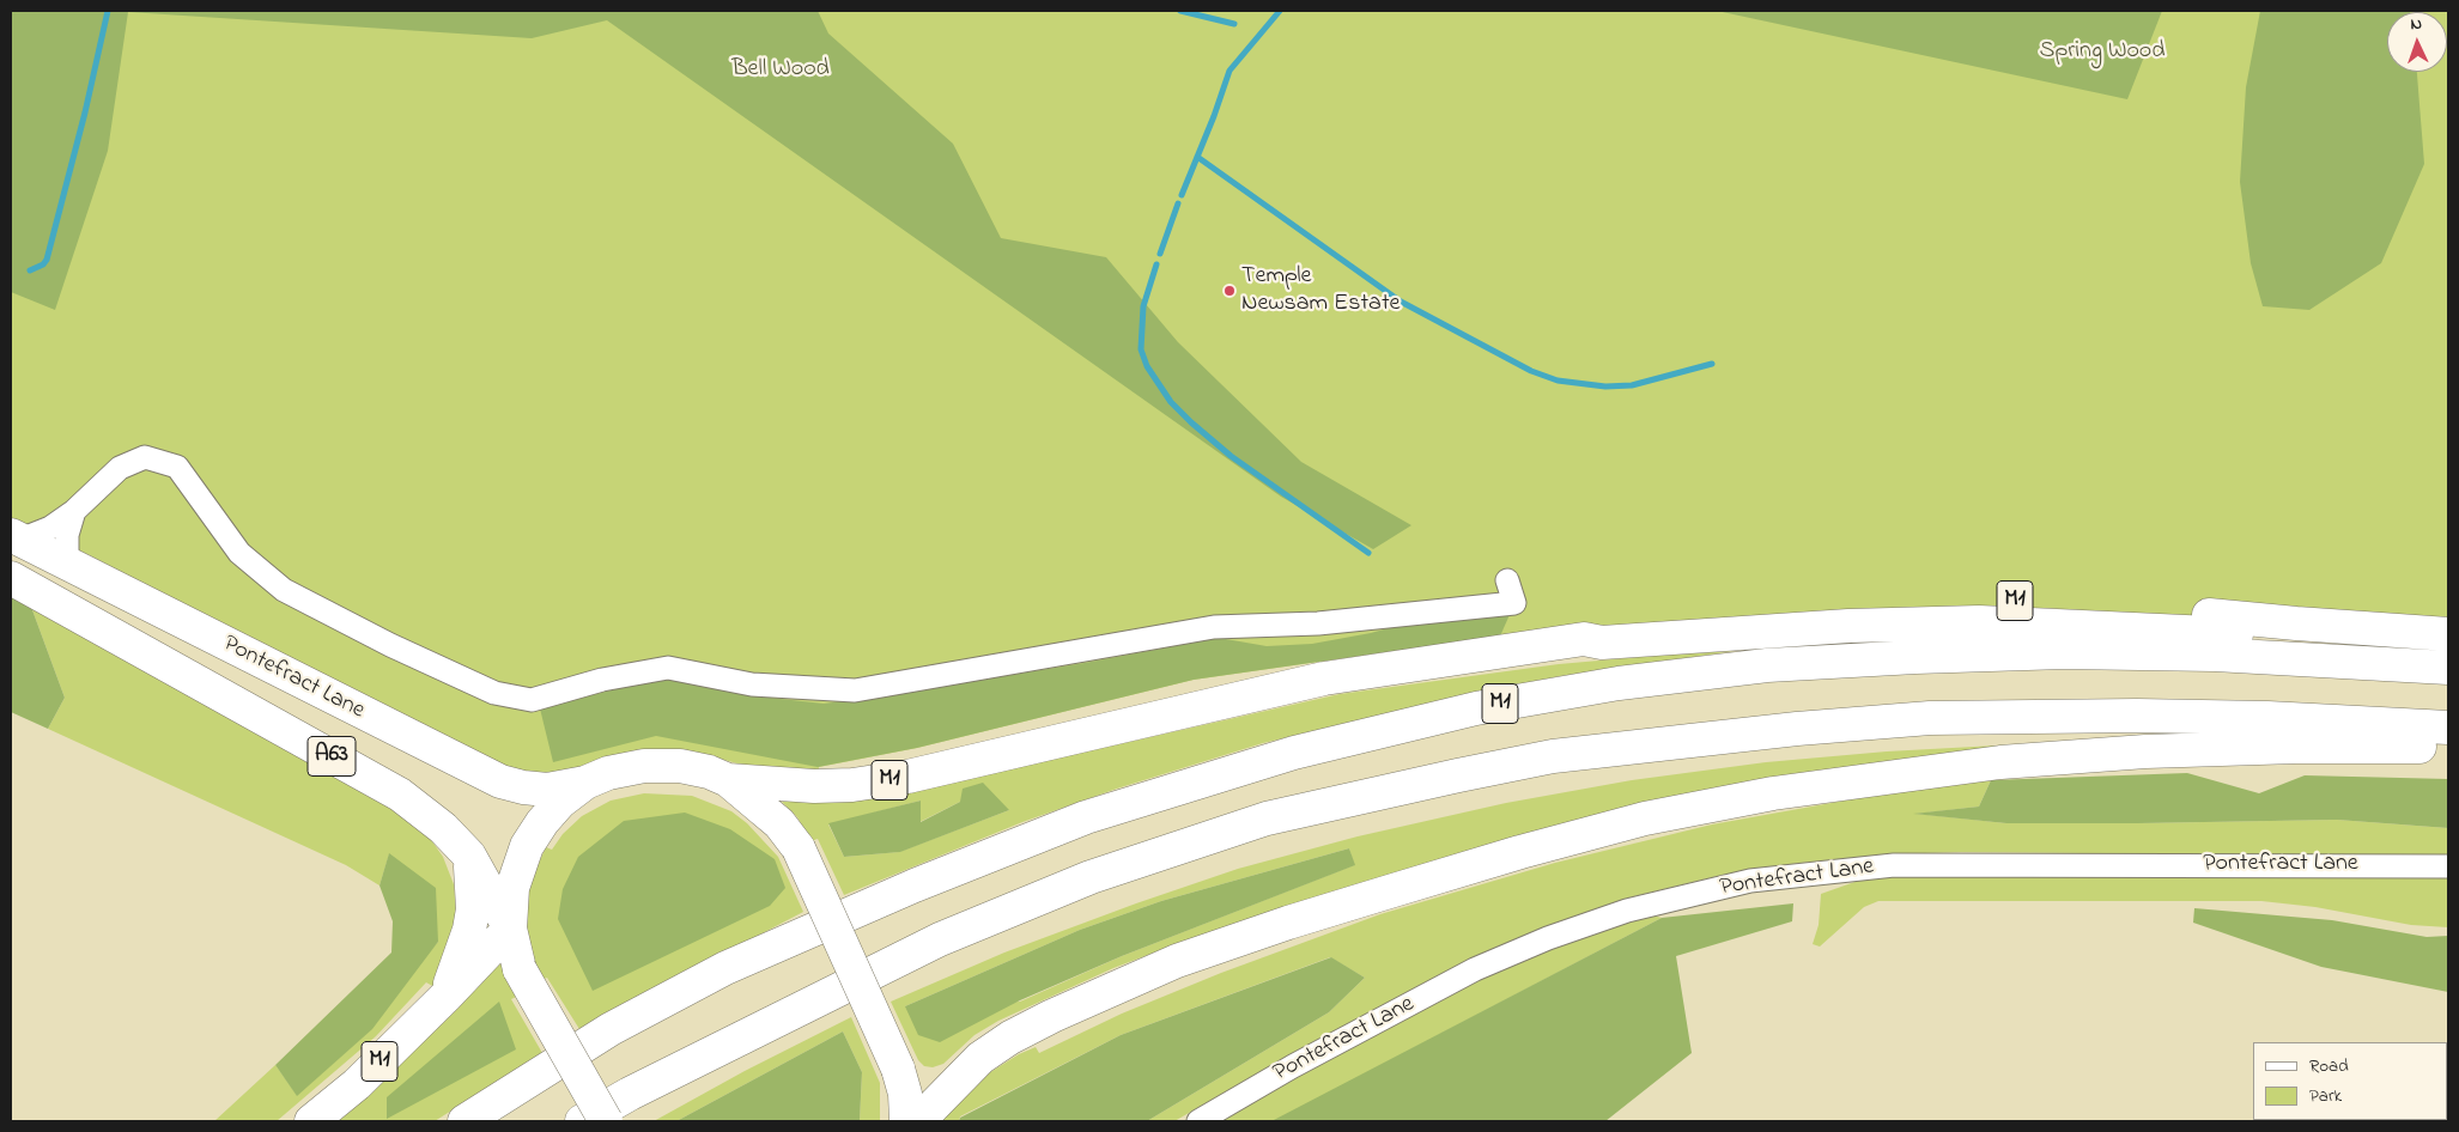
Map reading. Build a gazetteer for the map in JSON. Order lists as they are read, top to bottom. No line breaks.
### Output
{"streets":{"highway":["M1","Pontefract Lane","A63"]},"crossings":[["M1","Pontefract Lane"]],"parks":["Spring Wood","Bell Wood"],"places":["Temple Newsam Estate"],"legend":["Road","Park"],"north":"top"}
